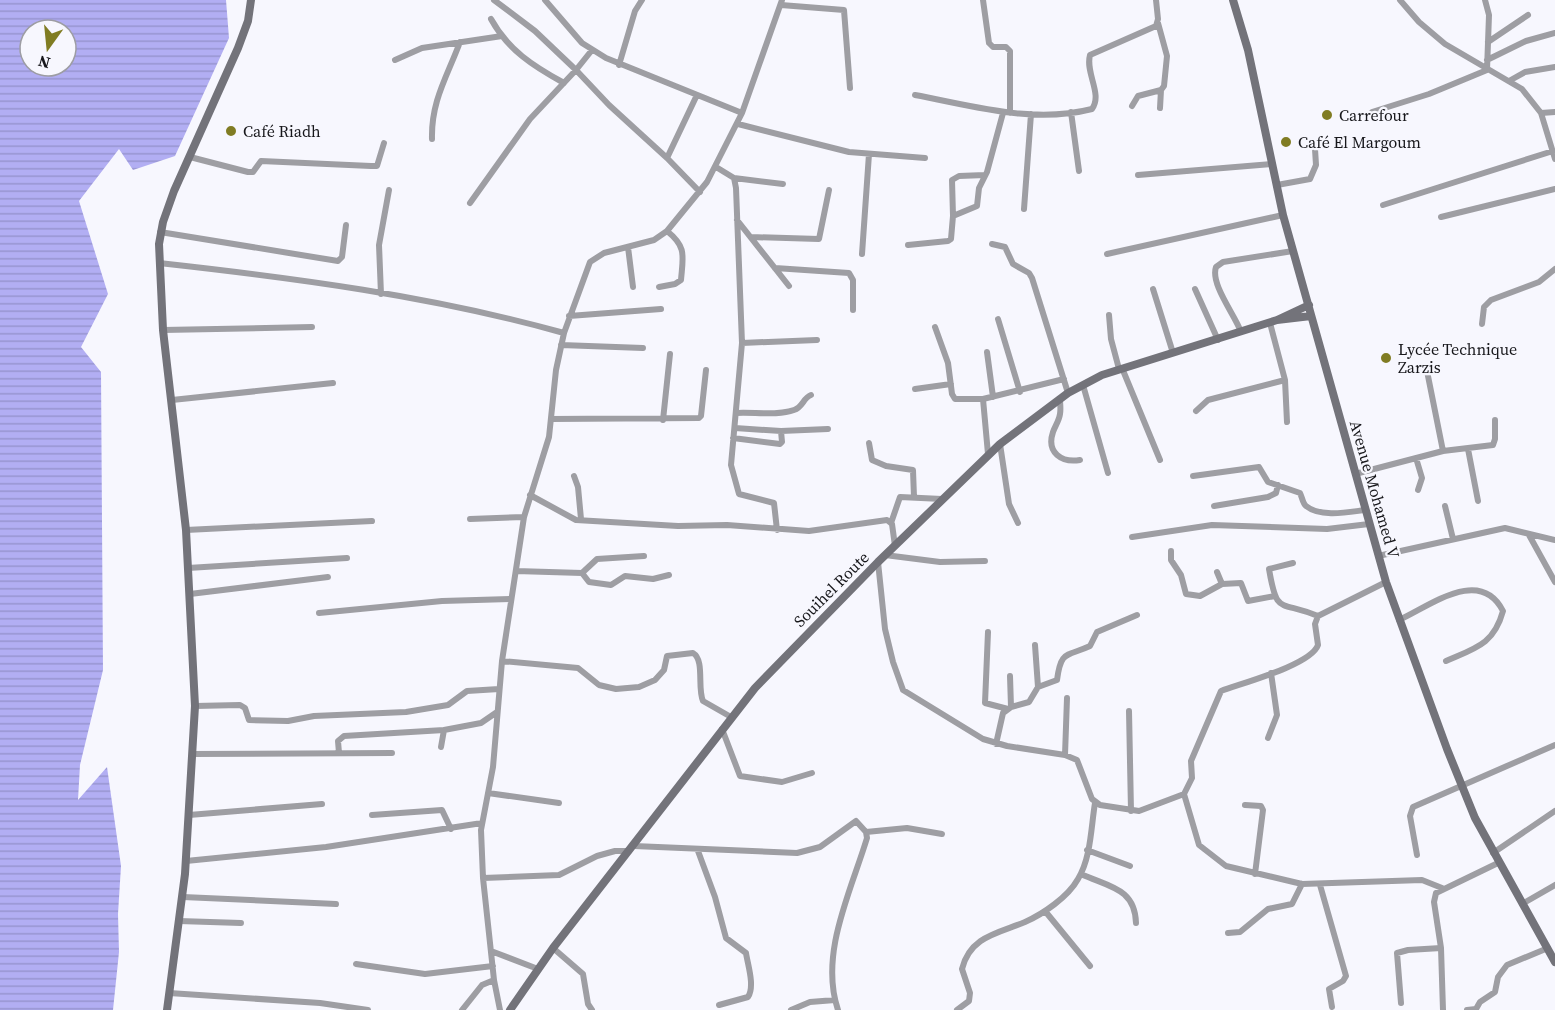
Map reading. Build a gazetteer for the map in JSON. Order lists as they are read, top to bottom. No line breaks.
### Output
{"streets":{"main road":["Avenue Mohamed V","Souihel Route"]},"places":["Carrefour","Café Riadh","Café El Margoum","Lycée Technique Zarzis"],"north":"bottom"}
